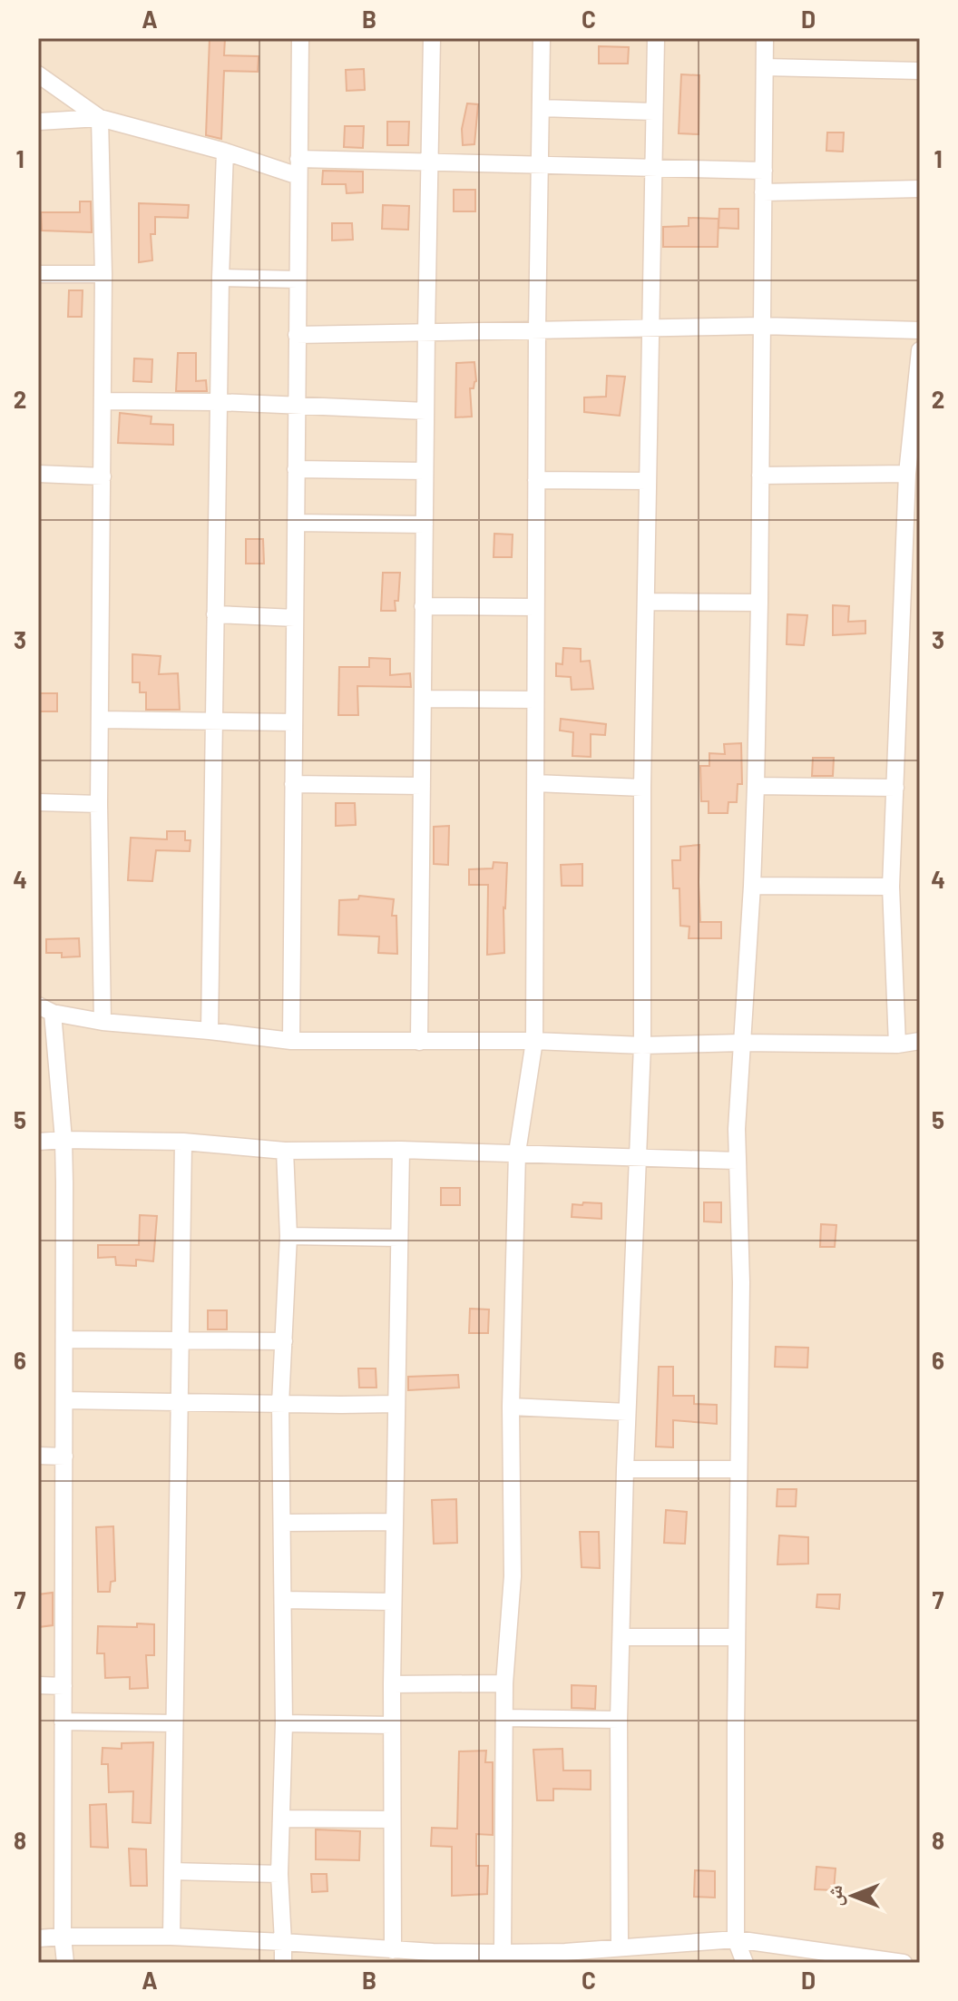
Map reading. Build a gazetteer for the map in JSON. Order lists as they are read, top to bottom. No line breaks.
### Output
{"north":"left","grid":{"columns":["A","B","C","D"],"rows":["1","2","3","4","5","6","7","8"]}}
